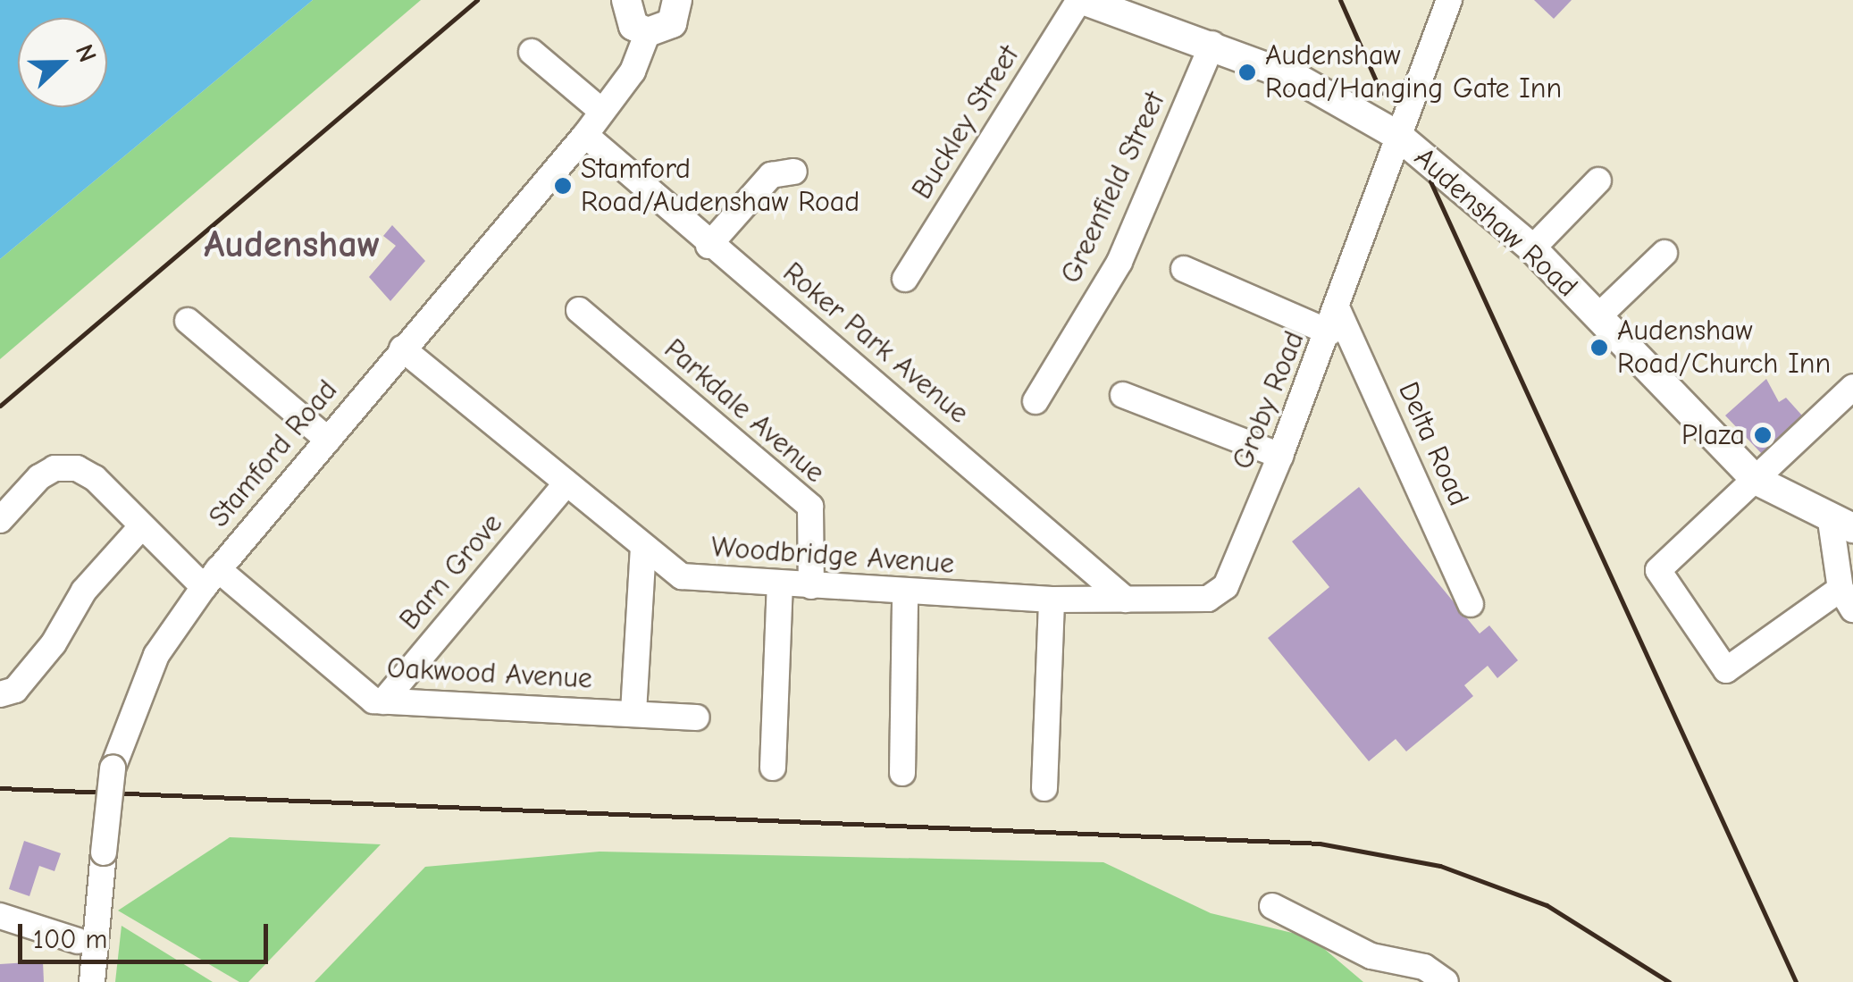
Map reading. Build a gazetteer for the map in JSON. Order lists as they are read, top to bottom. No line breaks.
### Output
{"streets":{"main road":["Audenshaw Road"],"street":["Buckley Street","Greenfield Street","Roker Park Avenue","Groby Road","Parkdale Avenue","Delta Road","Stamford Road","Woodbridge Avenue","Barn Grove","Oakwood Avenue"]},"crossings":[["Buckley Street","Audenshaw Road"],["Greenfield Street","Audenshaw Road"],["Audenshaw Road","Groby Road"],["Roker Park Avenue","Groby Road"],["Roker Park Avenue","Stamford Road"],["Roker Park Avenue","Woodbridge Avenue"],["Groby Road","Delta Road"],["Groby Road","Woodbridge Avenue"],["Parkdale Avenue","Woodbridge Avenue"],["Stamford Road","Woodbridge Avenue"],["Stamford Road","Oakwood Avenue"],["Woodbridge Avenue","Barn Grove"],["Barn Grove","Oakwood Avenue"]],"districts":["Audenshaw"],"places":["Audenshaw Road/Hanging Gate Inn","Stamford Road/Audenshaw Road","Audenshaw Road/Church Inn","Plaza"],"scale_bar":"100 m","north":"right"}
